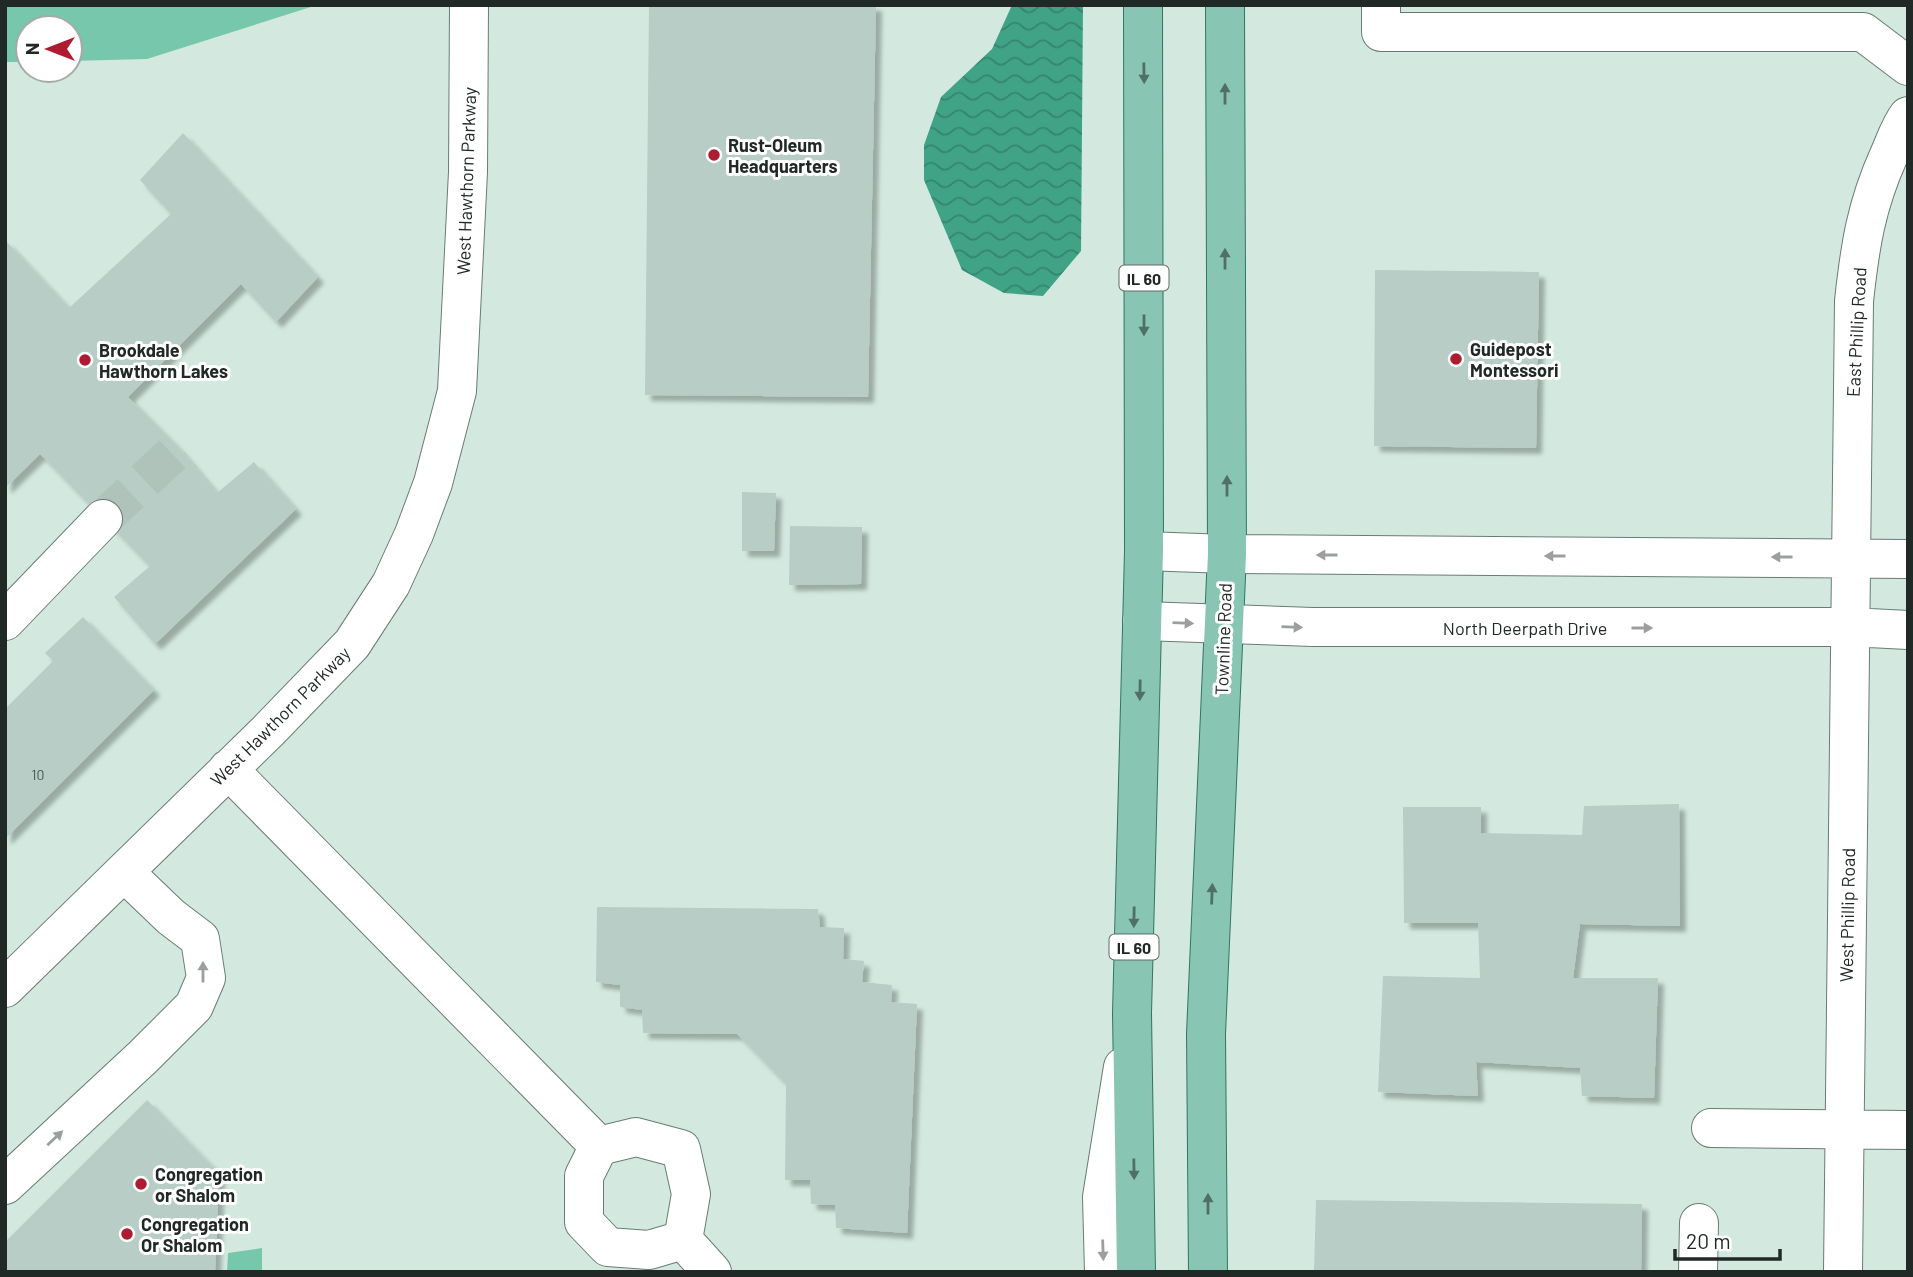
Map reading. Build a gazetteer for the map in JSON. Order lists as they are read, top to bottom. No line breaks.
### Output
{"streets":{"main road":["IL 60","Townline Road"],"street":["West Hawthorn Parkway","East Phillip Road","North Deerpath Drive","West Phillip Road"]},"crossings":[["IL 60","North Deerpath Drive"],["East Phillip Road","West Phillip Road"],["North Deerpath Drive","Townline Road"],["North Deerpath Drive","West Phillip Road"]],"places":["Rust-Oleum Headquarters","Guidepost Montessori","Brookdale Hawthorn Lakes","Congregation or Shalom","Congregation Or Shalom"],"house_numbers":["10"],"scale_bar":"20 m","north":"left"}
